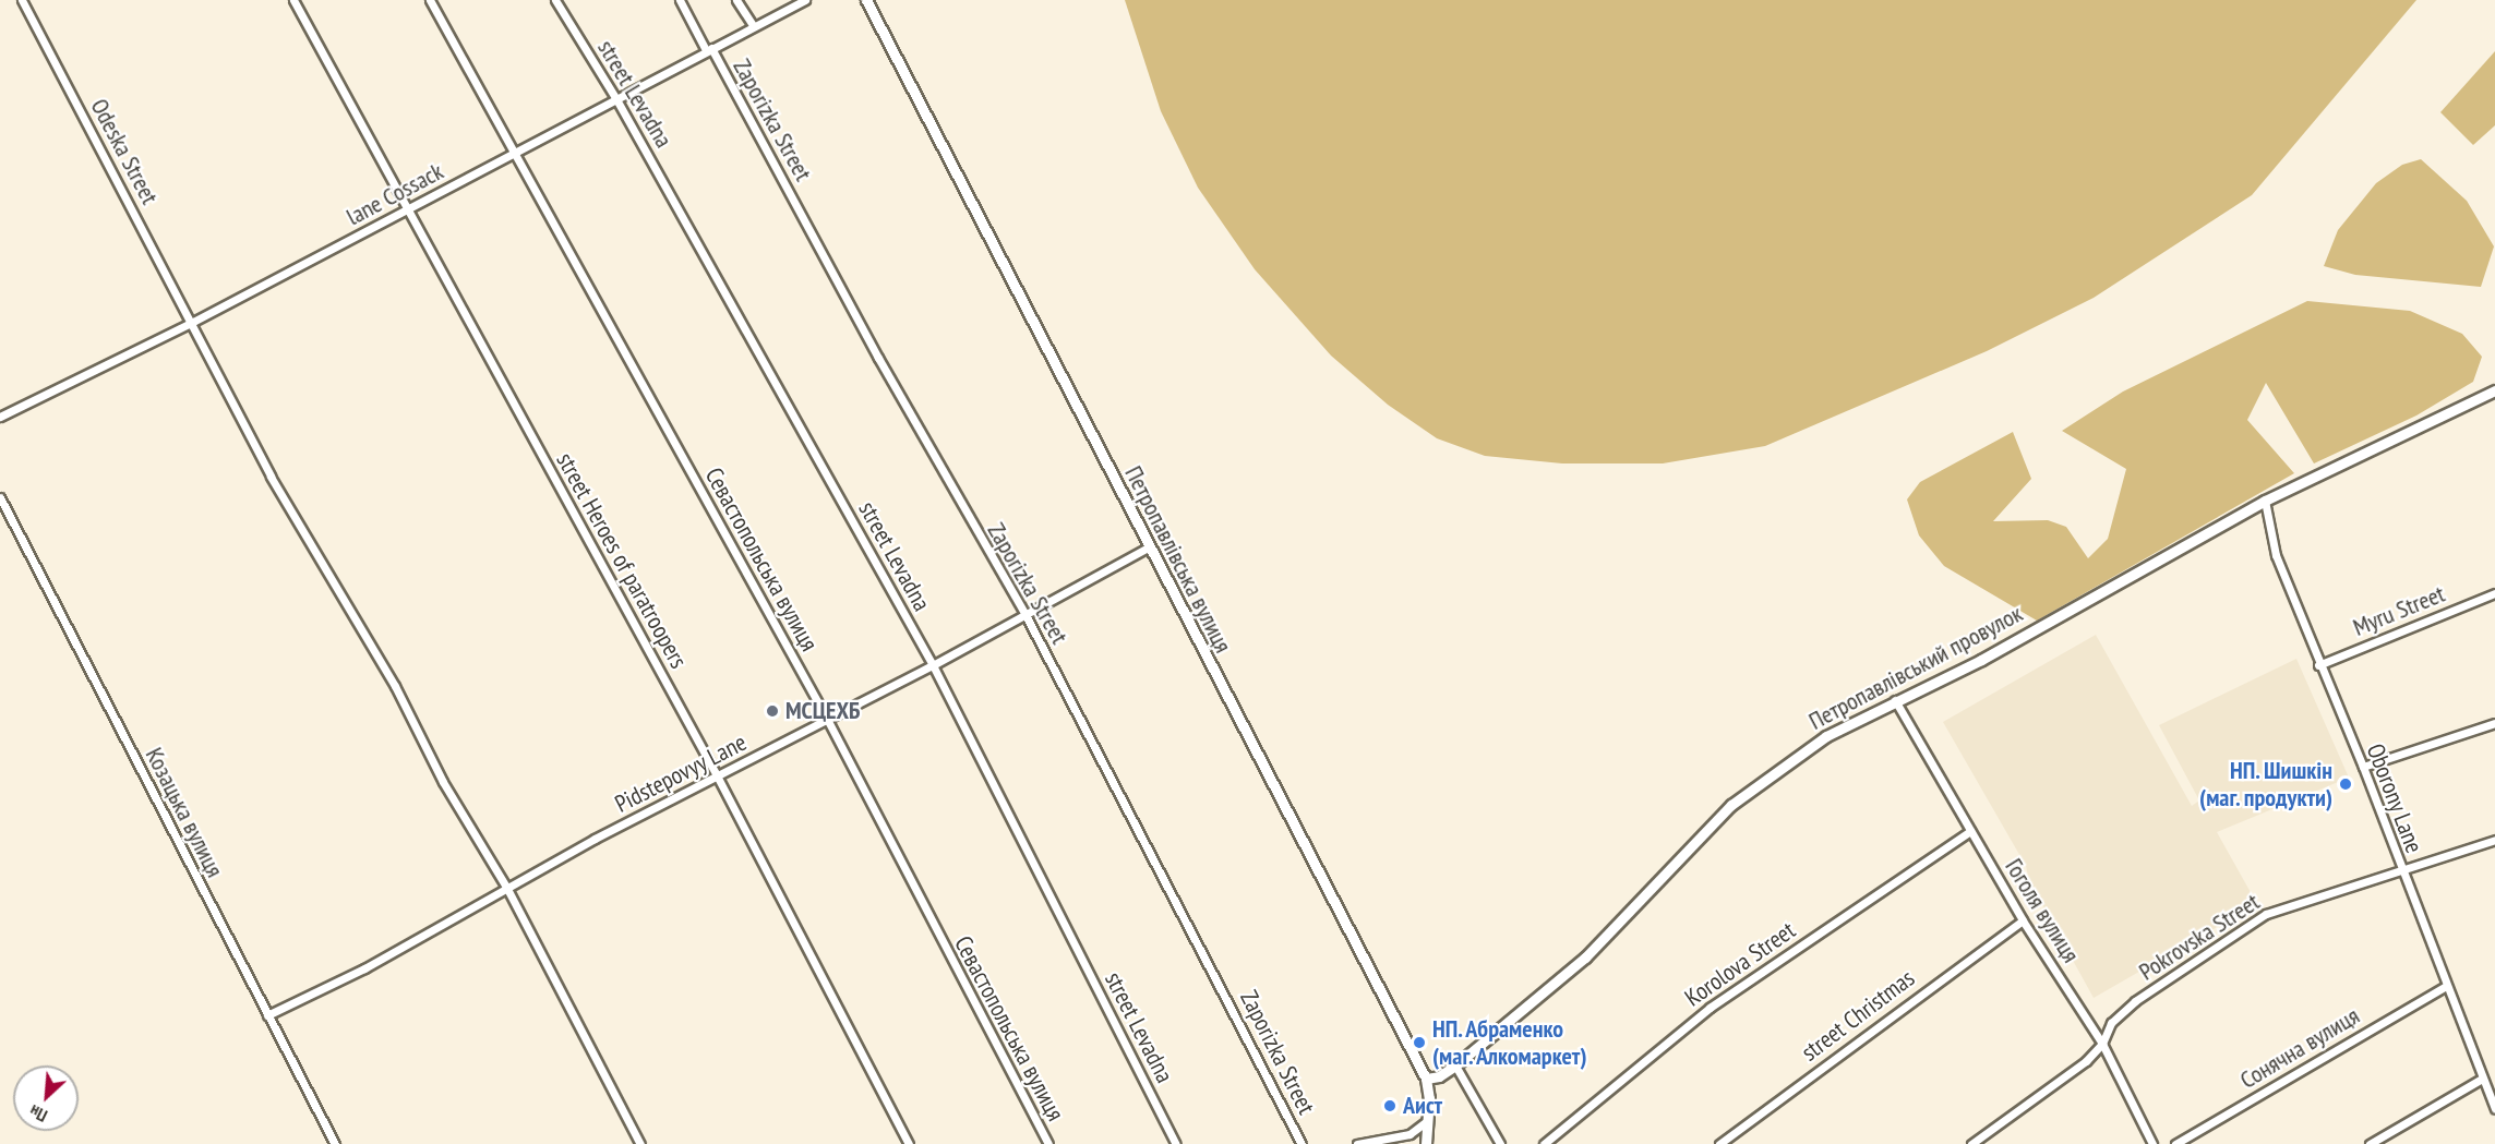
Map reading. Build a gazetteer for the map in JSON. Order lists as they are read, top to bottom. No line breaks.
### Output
{"streets":{"street":["street Levadna","Zaporizka Street","Odeska Street","lane Cossack","Севастопольська вулиця","Петропавлівська вулиця","street Heroes of paratroopers","Myru Street","Петропавлівський провулок","Pidstepovyy Lane","Oborony Lane","Козацька вулиця","Гоголя вулиця","Pokrovska Street","Korolova Street","street Christmas","Сонячна вулиця"]},"crossings":[["street Levadna","lane Cossack"],["street Levadna","Pidstepovyy Lane"],["Zaporizka Street","lane Cossack"],["Zaporizka Street","Pidstepovyy Lane"],["Odeska Street","lane Cossack"],["Odeska Street","Pidstepovyy Lane"],["lane Cossack","Севастопольська вулиця"],["lane Cossack","street Heroes of paratroopers"],["Севастопольська вулиця","Pidstepovyy Lane"],["Петропавлівська вулиця","Петропавлівський провулок"],["Петропавлівська вулиця","Pidstepovyy Lane"],["street Heroes of paratroopers","Pidstepovyy Lane"],["Myru Street","Oborony Lane"],["Петропавлівський провулок","Oborony Lane"],["Петропавлівський провулок","Гоголя вулиця"],["Pidstepovyy Lane","Козацька вулиця"],["Oborony Lane","Pokrovska Street"],["Oborony Lane","Сонячна вулиця"],["Гоголя вулиця","Pokrovska Street"],["Гоголя вулиця","Korolova Street"],["Гоголя вулиця","street Christmas"]],"places":["МСЦЕХБ","НП. Шишкін (маг. продукти)","НП. Абраменко (маг. Алкомаркет)","Аист"],"north":"bottom left"}
